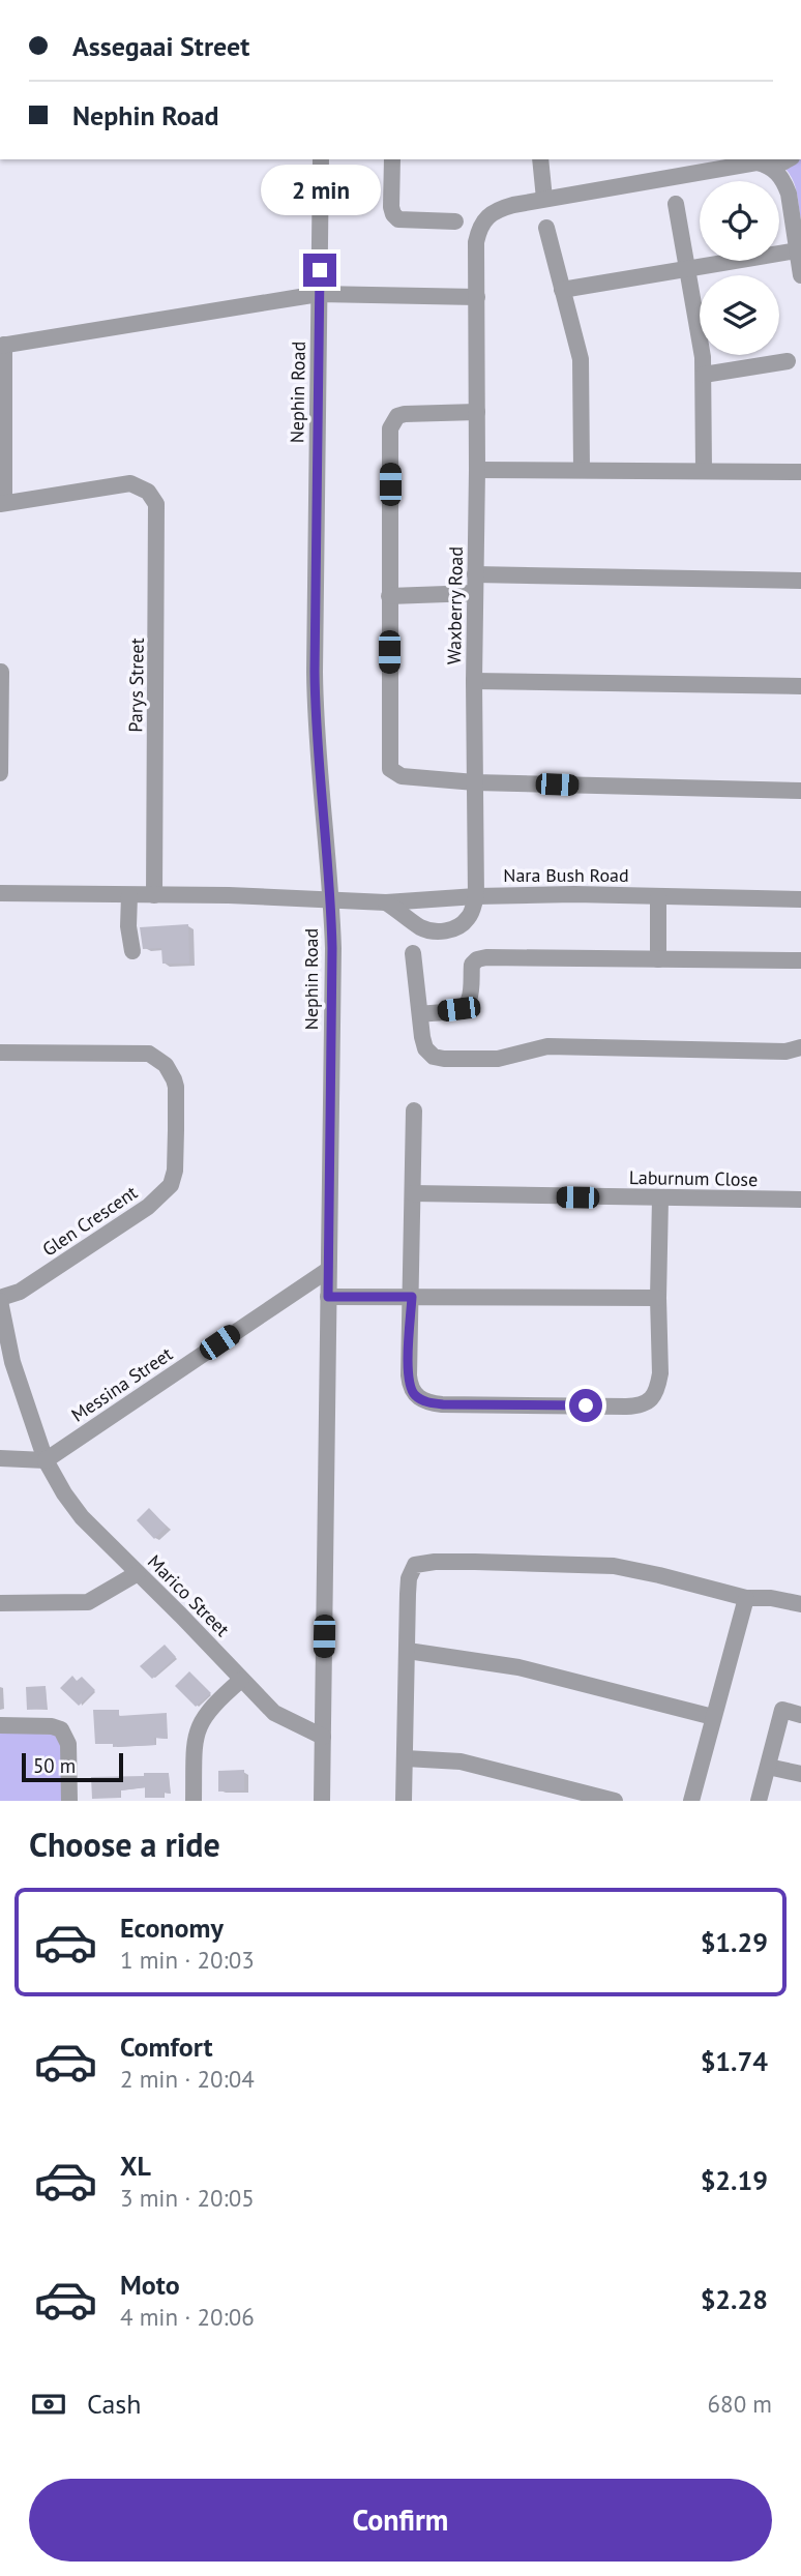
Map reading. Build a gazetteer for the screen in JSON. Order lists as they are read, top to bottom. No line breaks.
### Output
{"streets":{"street":["Nephin Road","Waxberry Road","Parys Street","Nara Bush Road","Laburnum Close","Glen Crescent","Messina Street","Marico Street"]},"crossings":[["Nephin Road","Nara Bush Road"],["Nephin Road","Messina Street"],["Nephin Road","Marico Street"],["Waxberry Road","Nara Bush Road"],["Parys Street","Nara Bush Road"],["Glen Crescent","Marico Street"],["Messina Street","Marico Street"]],"scale_bar":"50 m","page":{"banner":["Assegaai Street","Nephin Road"],"bubble":"2 min","scale":"50 m","heading":"Choose a ride","list":[{"name":"Economy","note":"1 min · 20:03","value":"$1.29"},{"name":"Comfort","note":"2 min · 20:04","value":"$1.74"},{"name":"XL","note":"3 min · 20:05","value":"$2.19"},{"name":"Moto","note":"4 min · 20:06","value":"$2.28"}],"pay":["Cash","680 m"],"buttons":"Confirm"}}
